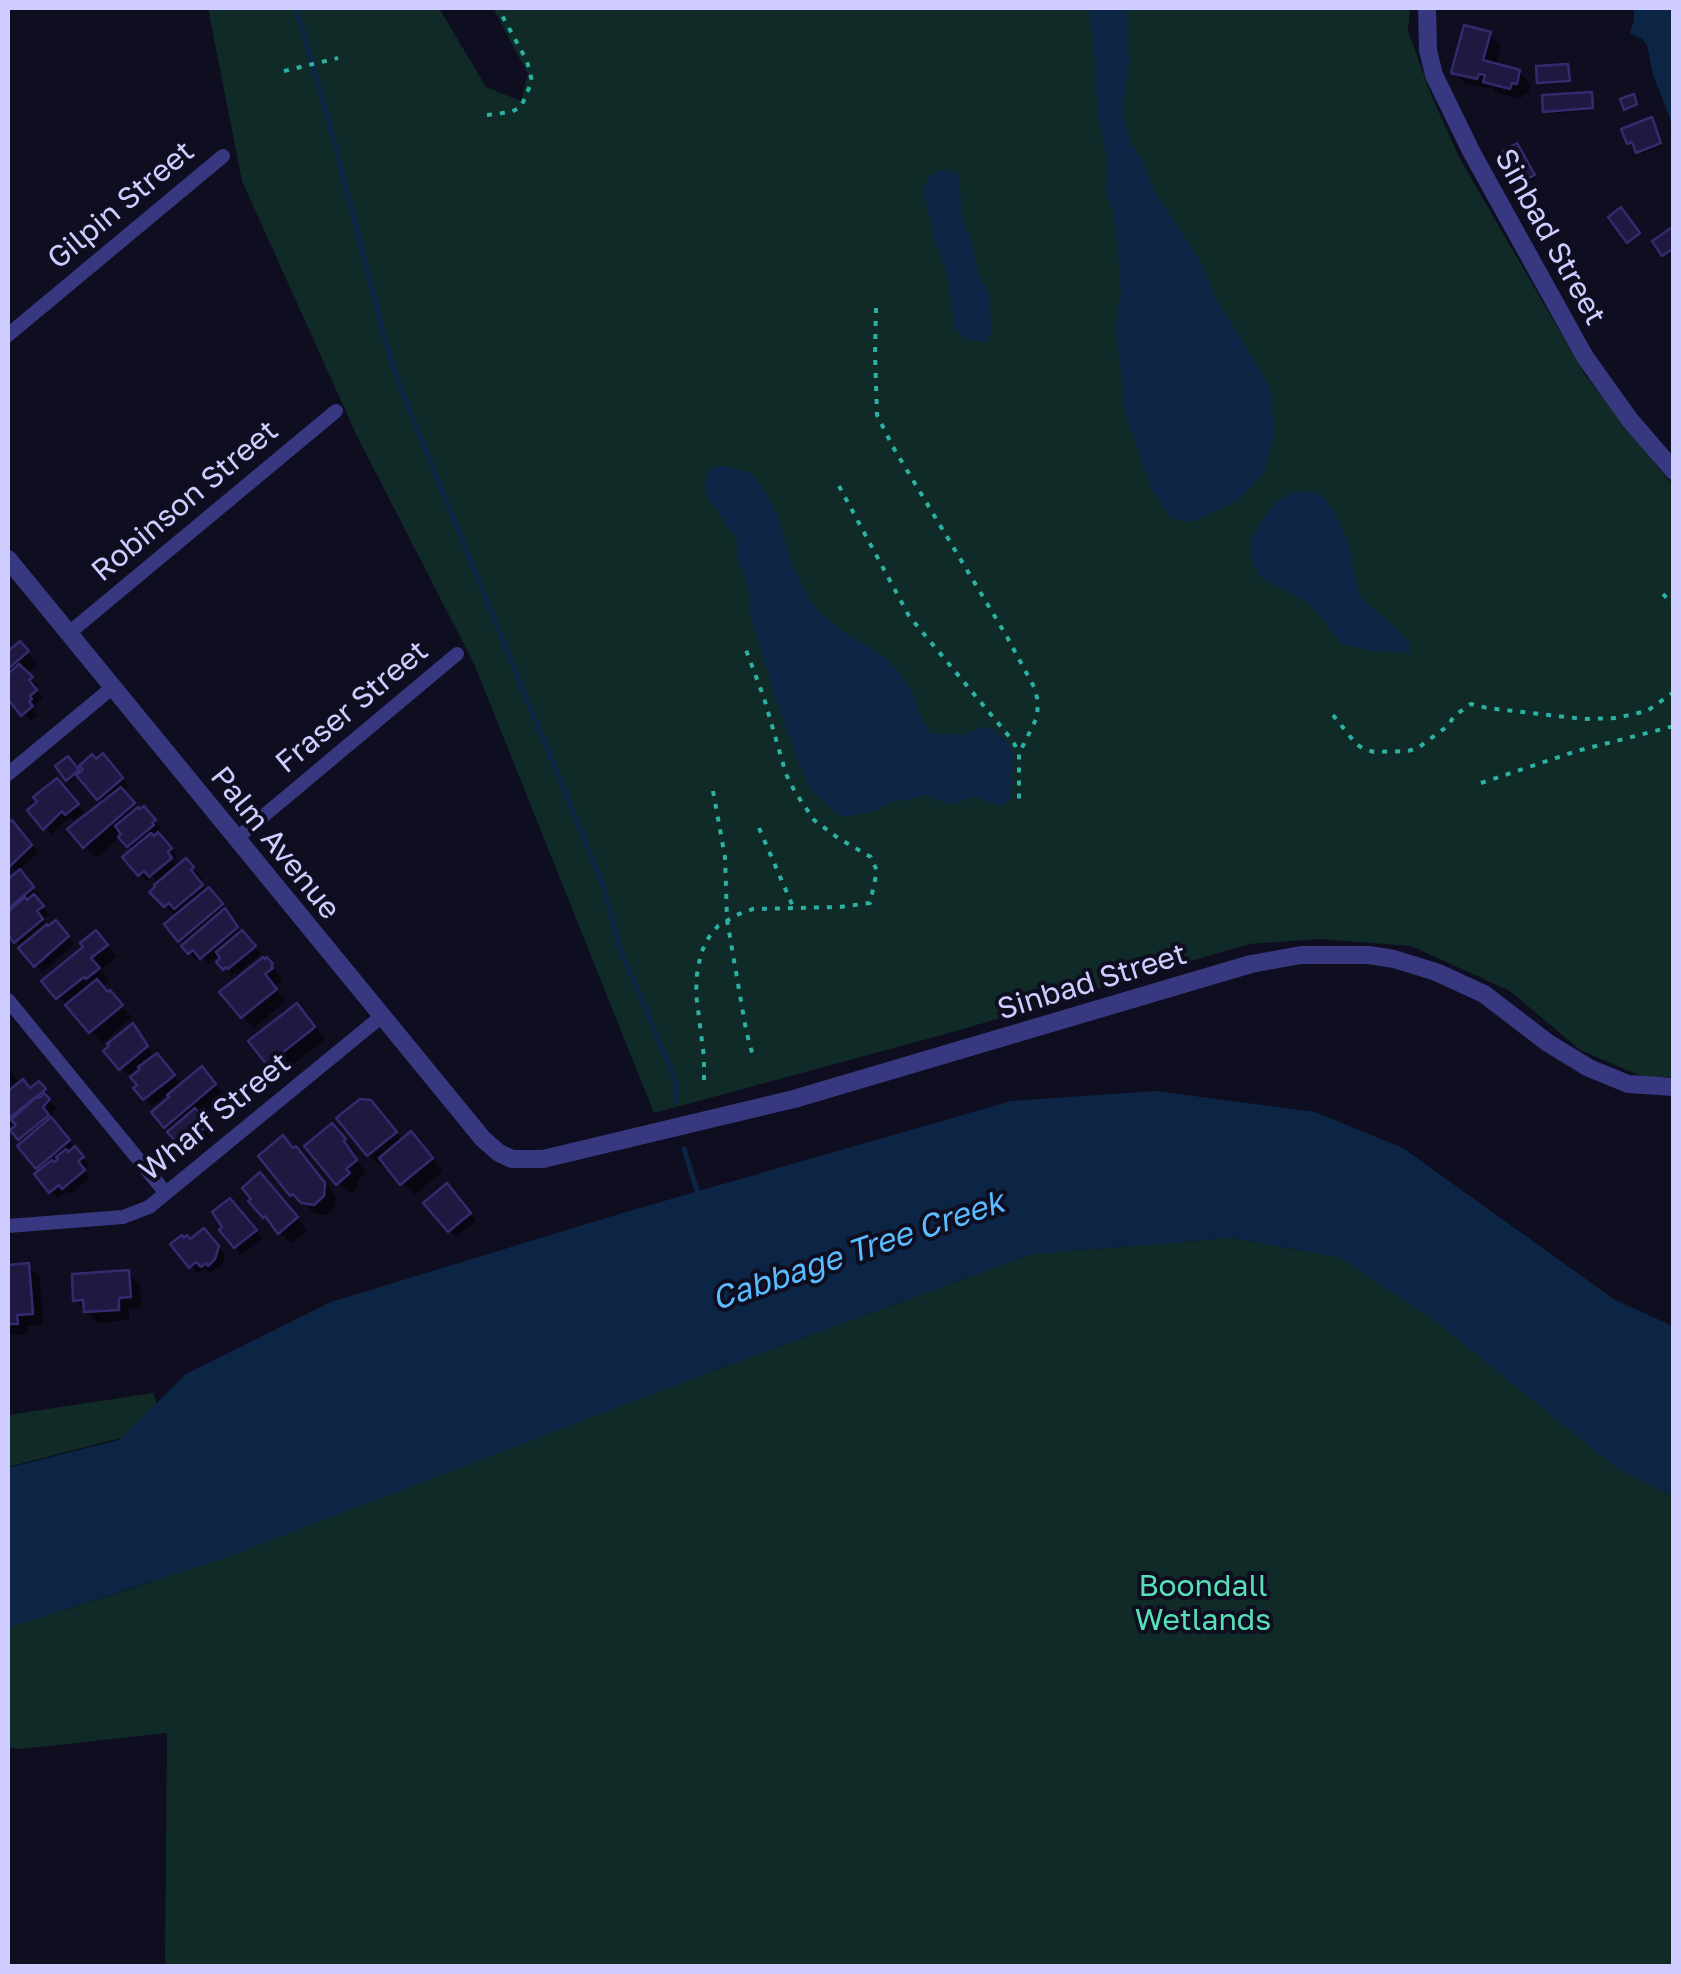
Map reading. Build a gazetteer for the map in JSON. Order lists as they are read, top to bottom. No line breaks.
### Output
{"streets":{"street":["Gilpin Street","Sinbad Street","Robinson Street","Fraser Street","Palm Avenue","Wharf Street"]},"crossings":[["Sinbad Street","Palm Avenue"],["Robinson Street","Palm Avenue"],["Fraser Street","Palm Avenue"],["Palm Avenue","Wharf Street"]],"water":["Cabbage Tree Creek"],"parks":["Boondall Wetlands"]}
